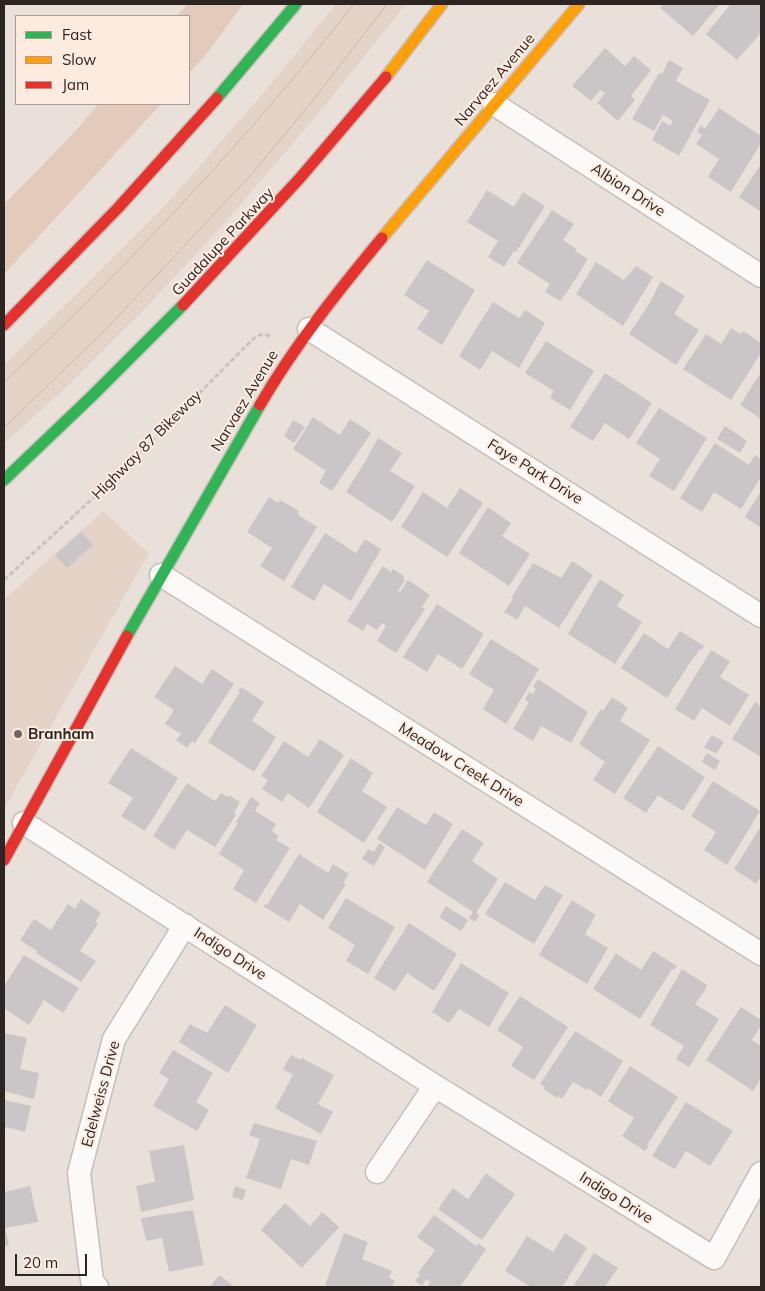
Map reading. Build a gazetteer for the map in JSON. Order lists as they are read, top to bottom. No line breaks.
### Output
{"streets":{"main road":["Narvaez Avenue","Guadalupe Parkway"],"street":["Albion Drive","Faye Park Drive","Meadow Creek Drive","Indigo Drive","Edelweiss Drive"],"path":["Highway 87 Bikeway"]},"crossings":[["Narvaez Avenue","Albion Drive"],["Narvaez Avenue","Highway 87 Bikeway"],["Narvaez Avenue","Faye Park Drive"],["Narvaez Avenue","Meadow Creek Drive"],["Narvaez Avenue","Indigo Drive"],["Indigo Drive","Edelweiss Drive"]],"places":["Branham"],"legend":["Fast","Slow","Jam"],"scale_bar":"20 m"}
